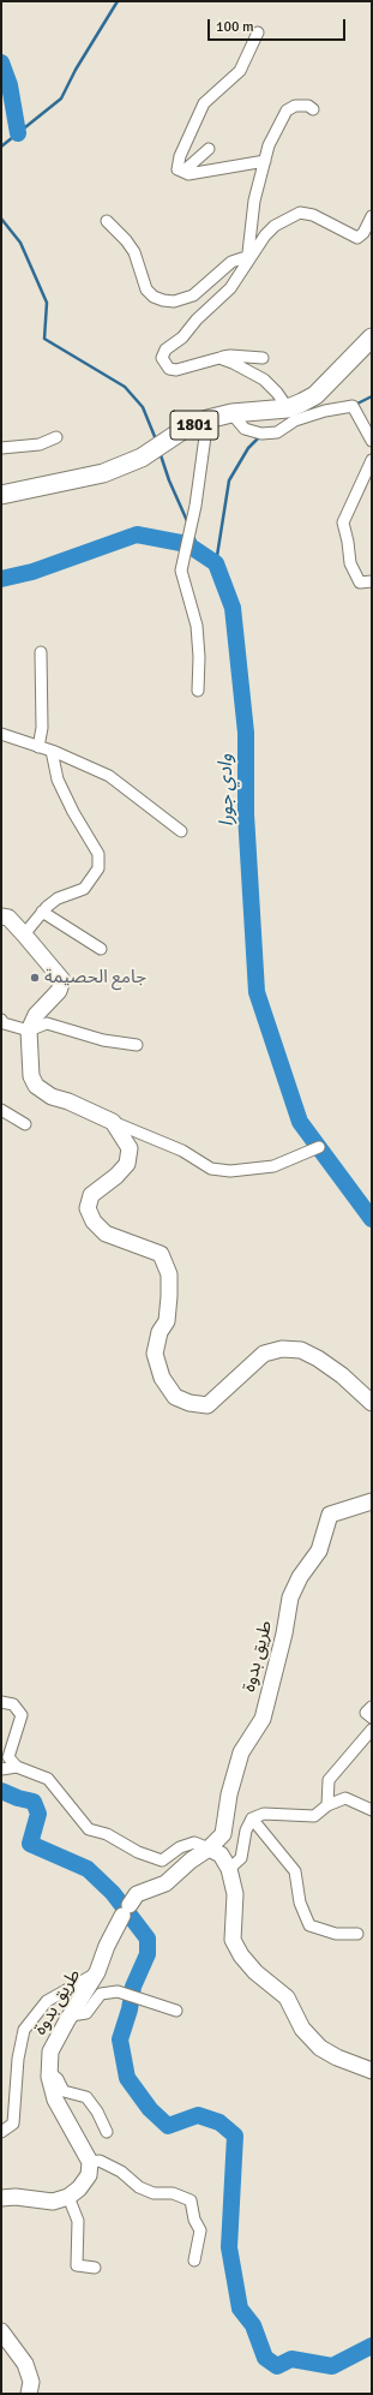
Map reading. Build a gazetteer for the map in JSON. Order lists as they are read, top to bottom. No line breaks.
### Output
{"streets":{"main road":["1801"],"street":["طريق بدوة"]},"water":["وادي جورا"],"places":["جامع الحصيمة"],"scale_bar":"100 m"}
